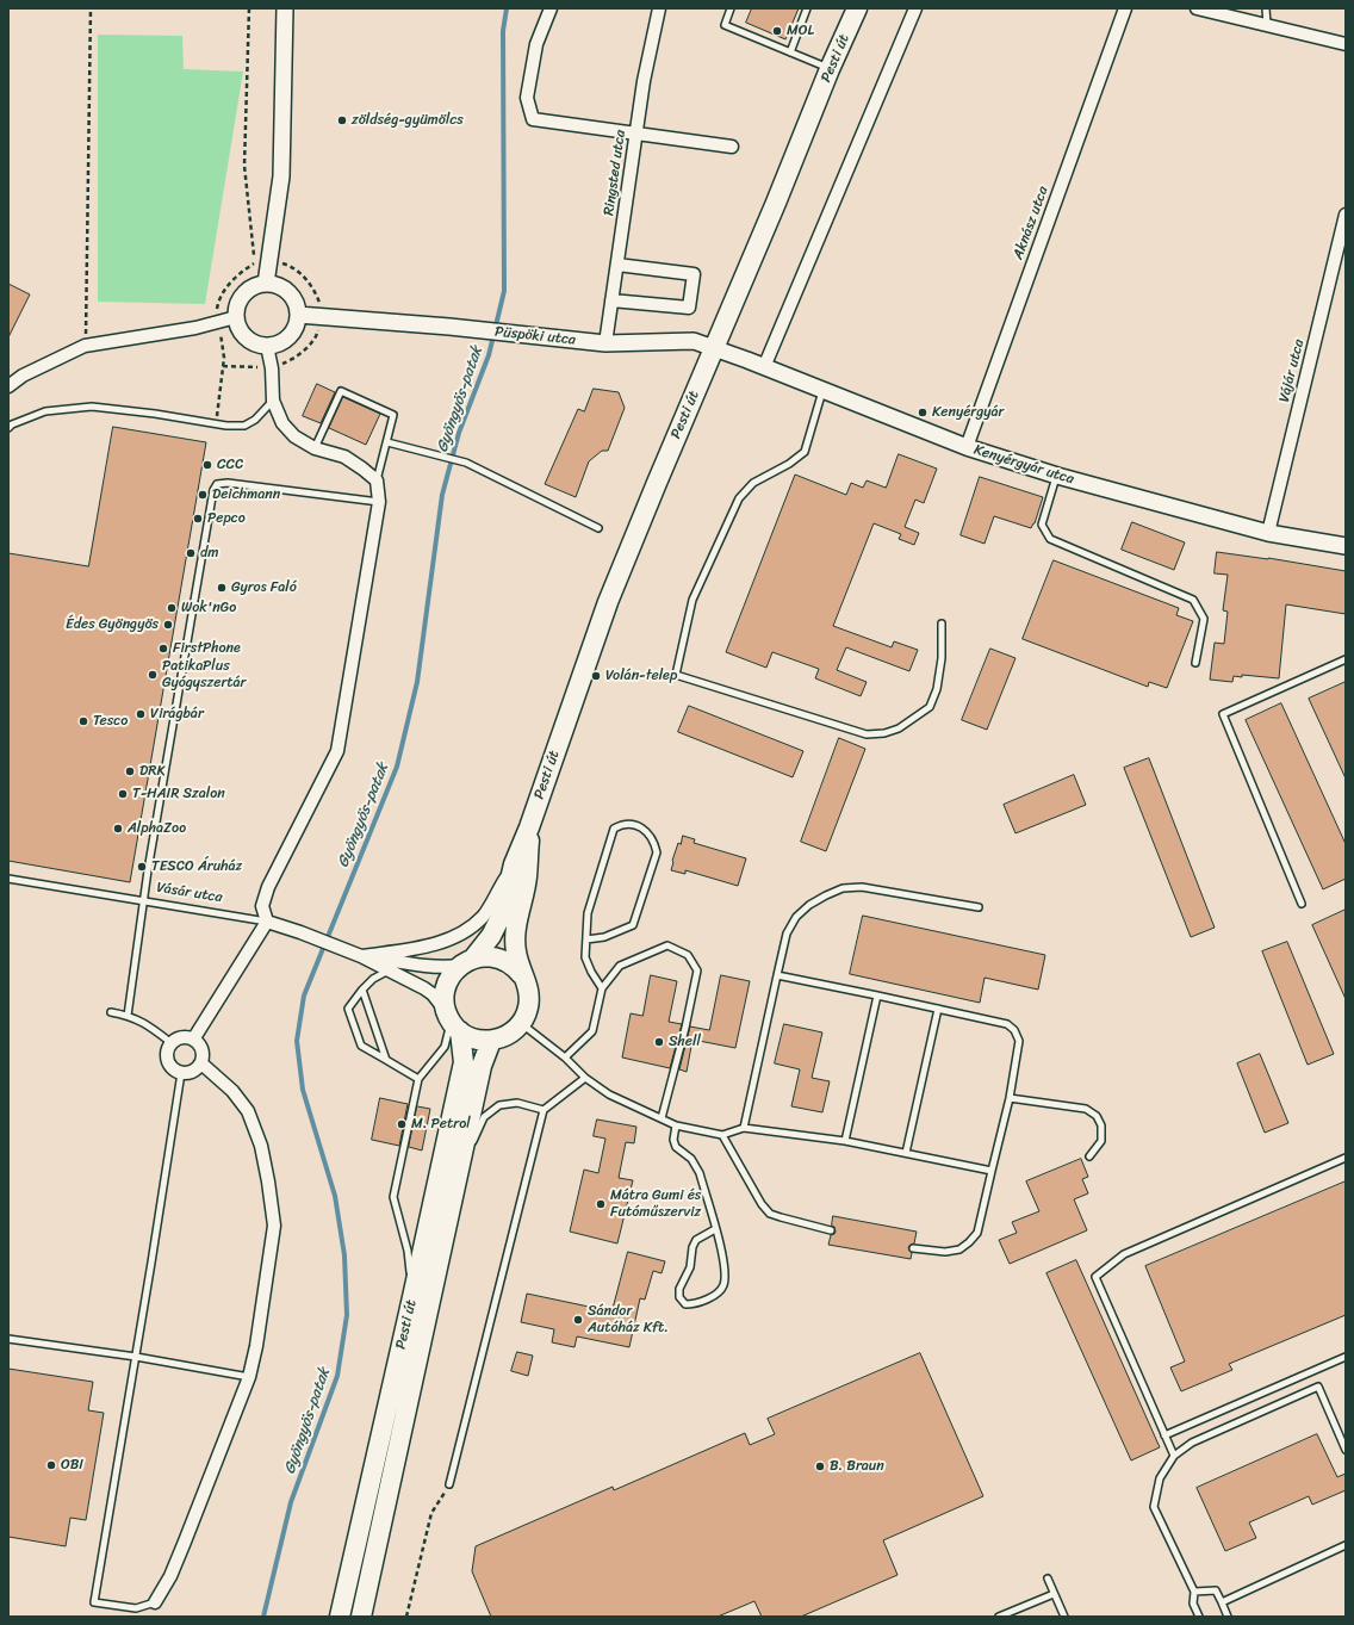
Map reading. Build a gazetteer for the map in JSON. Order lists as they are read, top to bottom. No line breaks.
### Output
{"streets":{"main road":["Pesti út"],"street":["Ringsted utca","Aknász utca","Püspöki utca","Vájár utca","Kenyérgyár utca","Vásár utca"]},"crossings":[["Pesti út","Püspöki utca"],["Pesti út","Kenyérgyár utca"],["Pesti út","Vásár utca"],["Ringsted utca","Püspöki utca"],["Aknász utca","Kenyérgyár utca"],["Püspöki utca","Kenyérgyár utca"],["Vájár utca","Kenyérgyár utca"]],"water":["Gyöngyös-patak"],"places":["MOL","zöldség-gyümölcs","Kenyérgyár","CCC","Deichmann","Pepco","dm","Gyros Faló","Wok'nGo","Édes Gyöngyös","FirstPhone","PatikaPlus Gyógyszertár","Volán-telep","Virágbár","Tesco","DRK","T-HAIR Szalon","AlphaZoo","TESCO Áruház","Shell","M. Petrol","Mátra Gumi és Futóműszerviz","Sándor Autóház Kft.","OBI","B. Braun"]}
